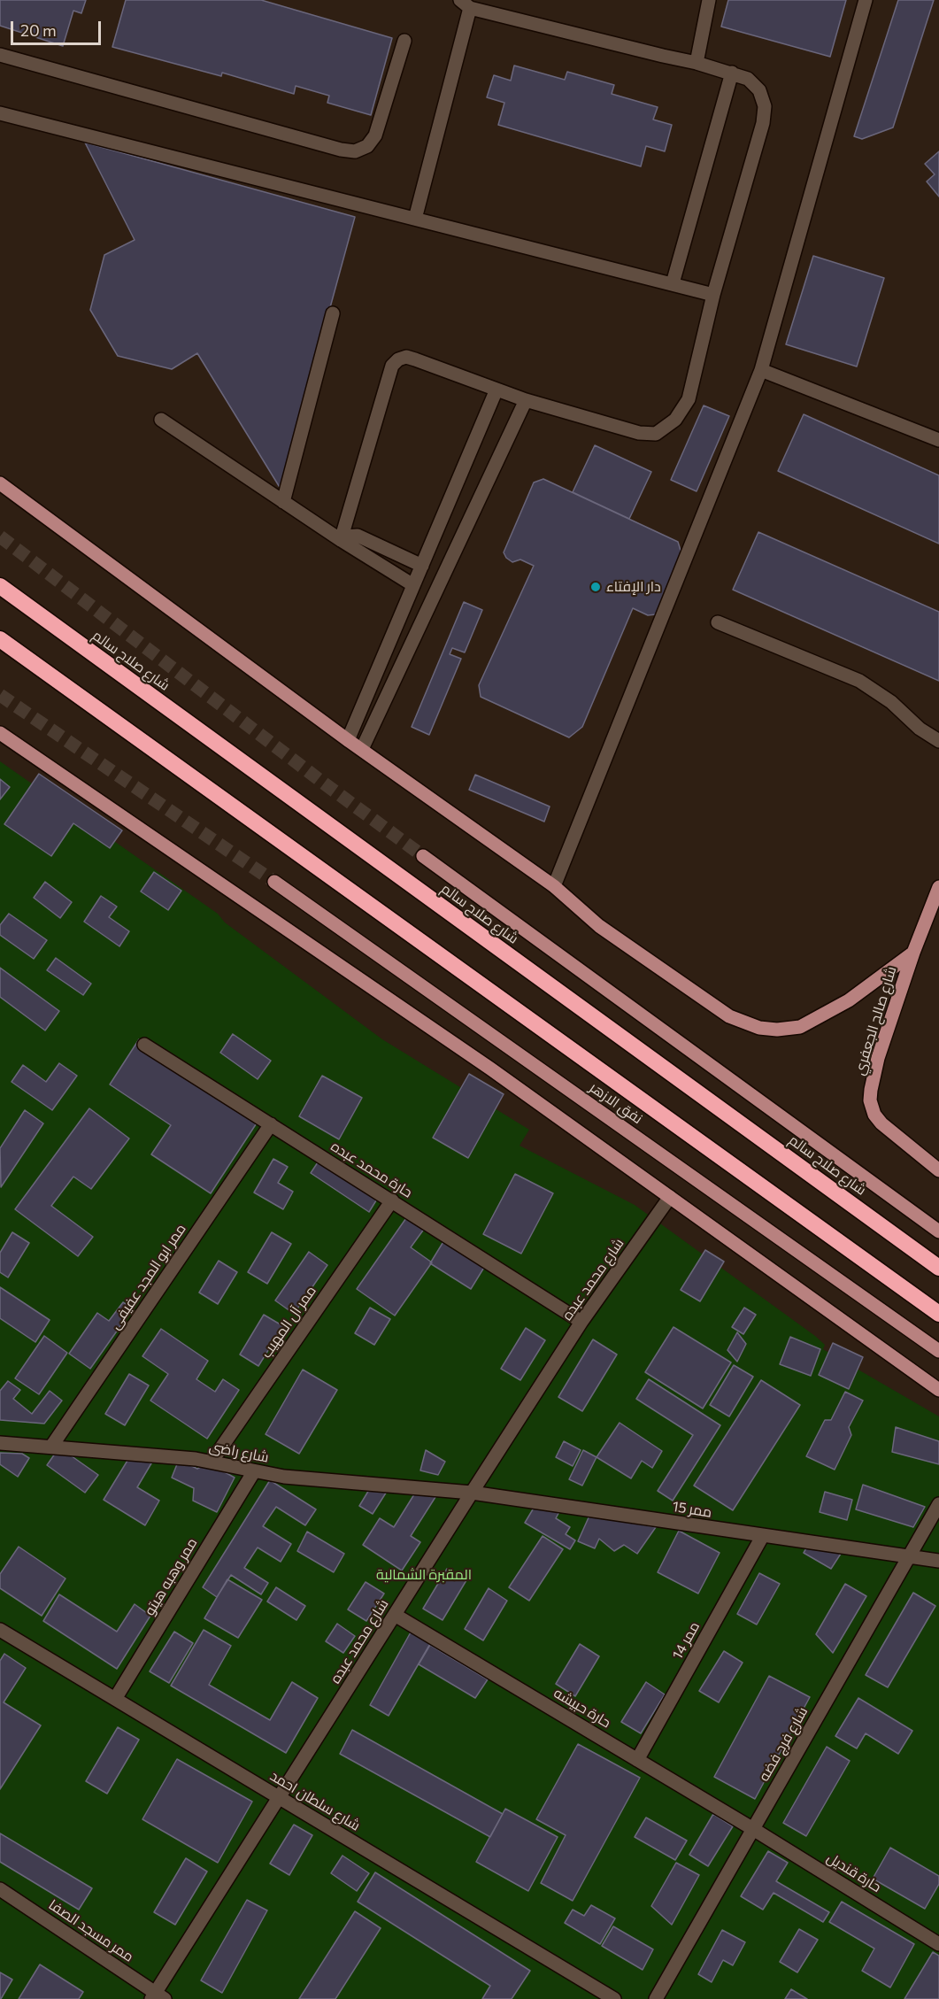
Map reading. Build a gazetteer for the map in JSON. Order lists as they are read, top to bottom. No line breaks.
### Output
{"streets":{"highway":["شارع صلاح سالم"],"main road":["شارع صالح الجعفري","نفق الازهر"],"street":["حارة محمد عبده","ممر ابو المجد عفيفى","شارع محمد عبده","ممر آل المهيب","شارع راضى","ممر 15","ممر وهبه هيتو","ممر 14","حارة حبيشه","شارع فرج فضه","شارع سلطان احمد","حارة قنديل","ممر مسجد الصفا"]},"crossings":[["حارة محمد عبده","ممر ابو المجد عفيفى"],["حارة محمد عبده","شارع محمد عبده"],["حارة محمد عبده","ممر آل المهيب"],["ممر ابو المجد عفيفى","شارع راضى"],["شارع محمد عبده","شارع راضى"],["شارع محمد عبده","ممر 15"],["شارع محمد عبده","حارة حبيشه"],["شارع محمد عبده","شارع سلطان احمد"],["شارع محمد عبده","ممر مسجد الصفا"],["ممر آل المهيب","شارع راضى"],["شارع راضى","ممر 15"],["شارع راضى","ممر وهبه هيتو"],["ممر 15","ممر 14"],["ممر 15","شارع فرج فضه"],["ممر وهبه هيتو","شارع سلطان احمد"],["ممر 14","حارة حبيشه"],["حارة حبيشه","شارع فرج فضه"],["حارة حبيشه","حارة قنديل"],["شارع فرج فضه","حارة قنديل"]],"parks":["المقبرة الشمالية"],"places":["دار الإفتاء"],"scale_bar":"20 m"}
